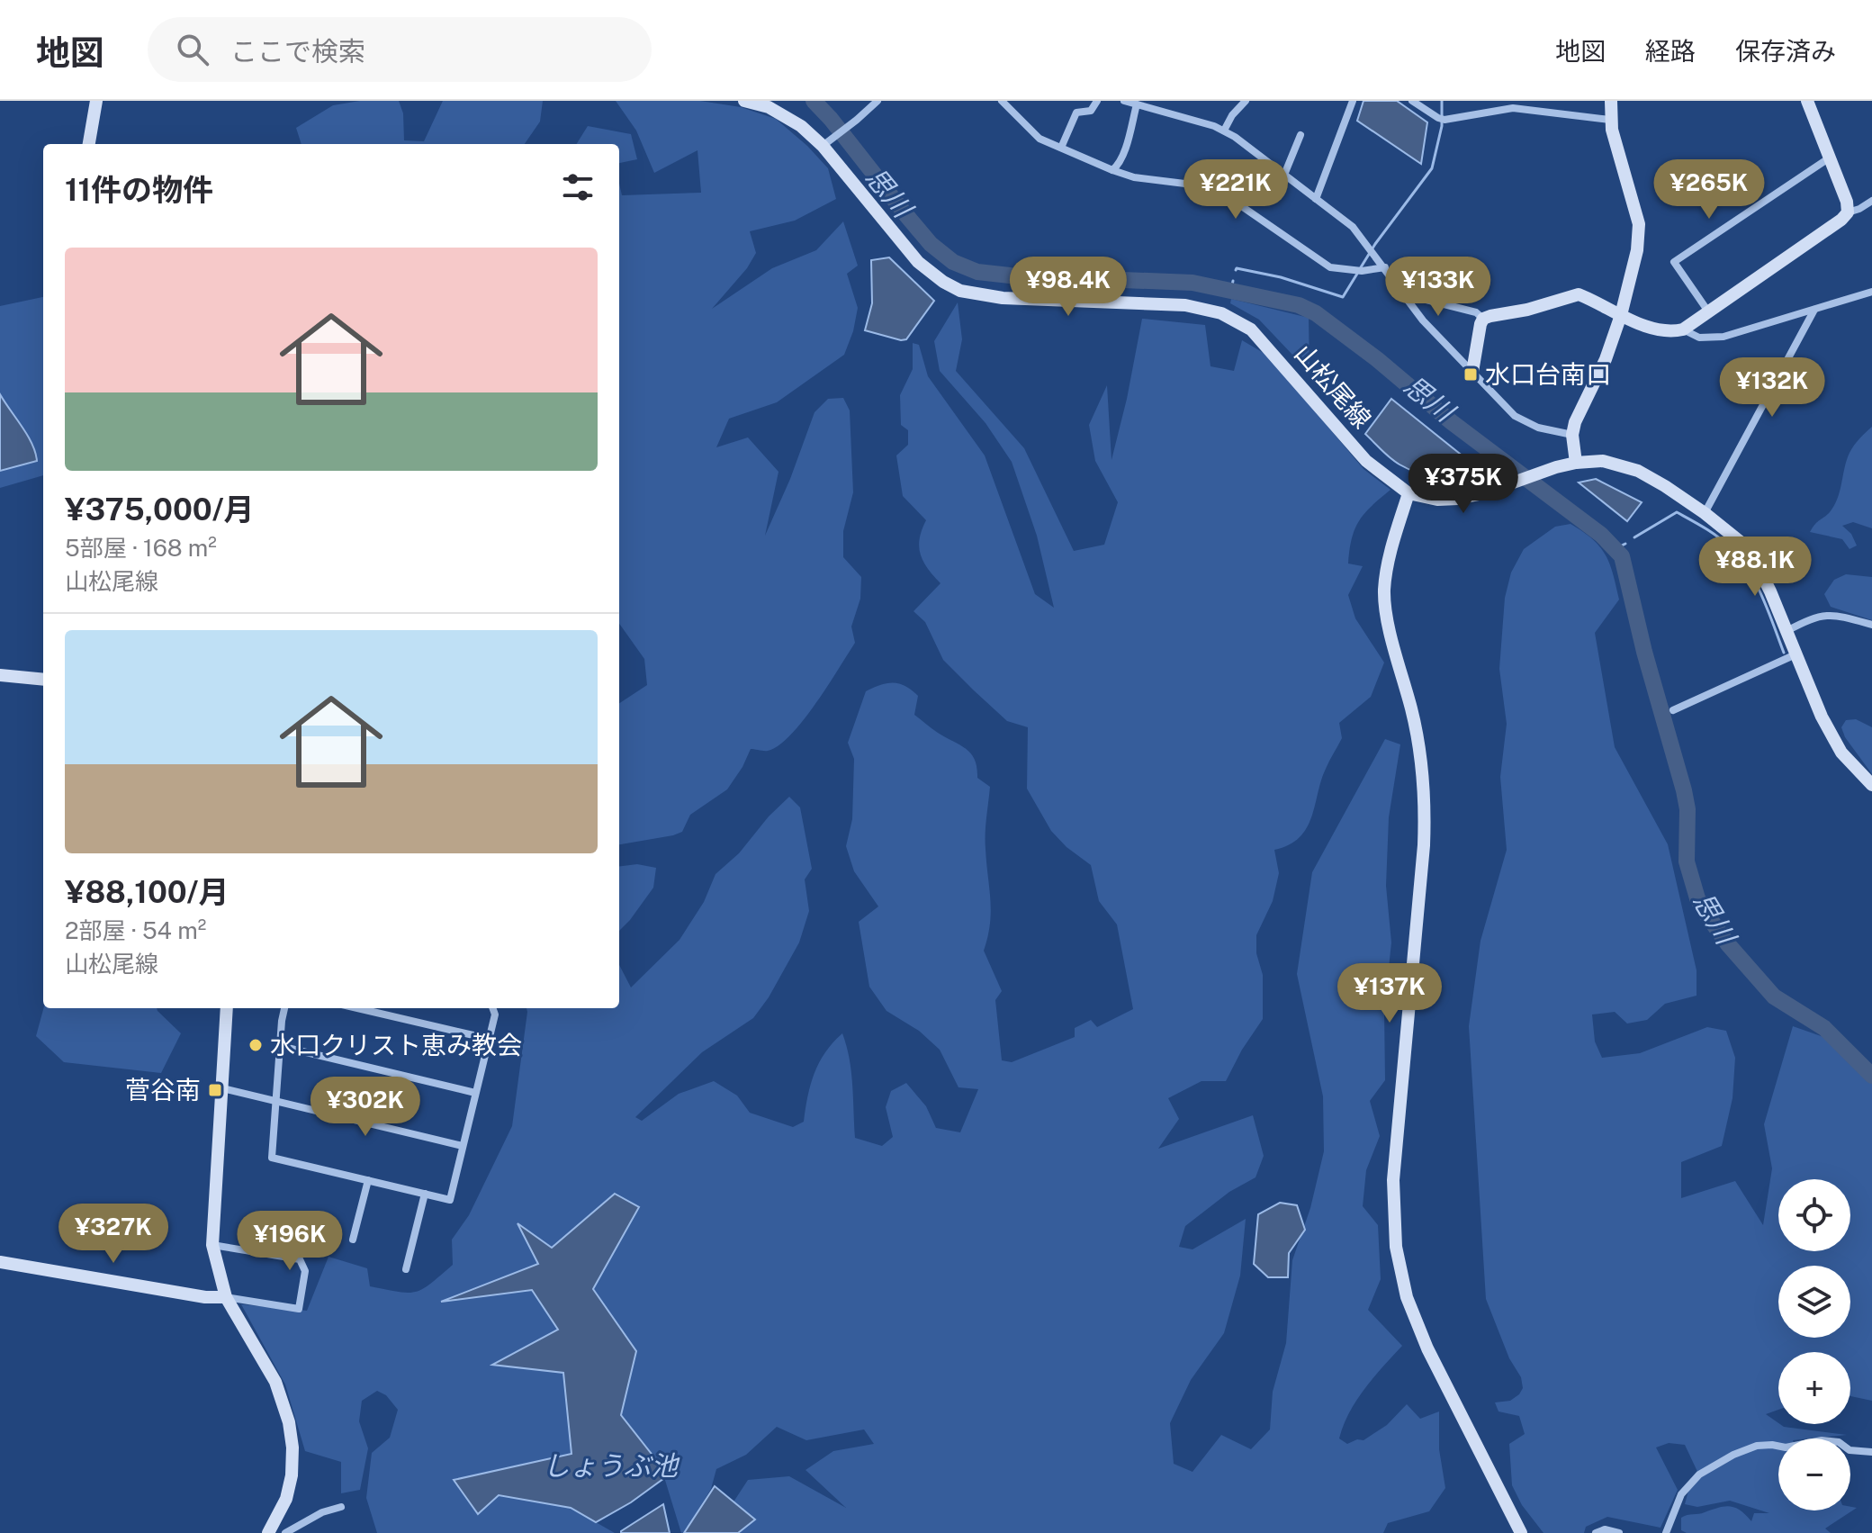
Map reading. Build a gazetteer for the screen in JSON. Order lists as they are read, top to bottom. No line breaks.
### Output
{"streets":{"street":["山松尾線"]},"water":["思川","しょうぶ池"],"places":{"transit":["水口台南口","菅谷南"],"other":["水口クリスト恵み教会"]},"page":{"header":"地図","search":"ここで検索","nav":["地図","経路","保存済み"],"heading":"11件の物件","price":["¥221K","¥265K","¥98.4K","¥133K","¥132K","¥375K","¥88.1K","¥137K","¥302K","¥327K","¥196K"],"list":[{"name":"¥375,000/月","note":"5部屋 · 168 m² · 山松尾線"},{"name":"¥88,100/月","note":"2部屋 · 54 m² · 山松尾線"}],"map_buttons":["+","−"]}}
